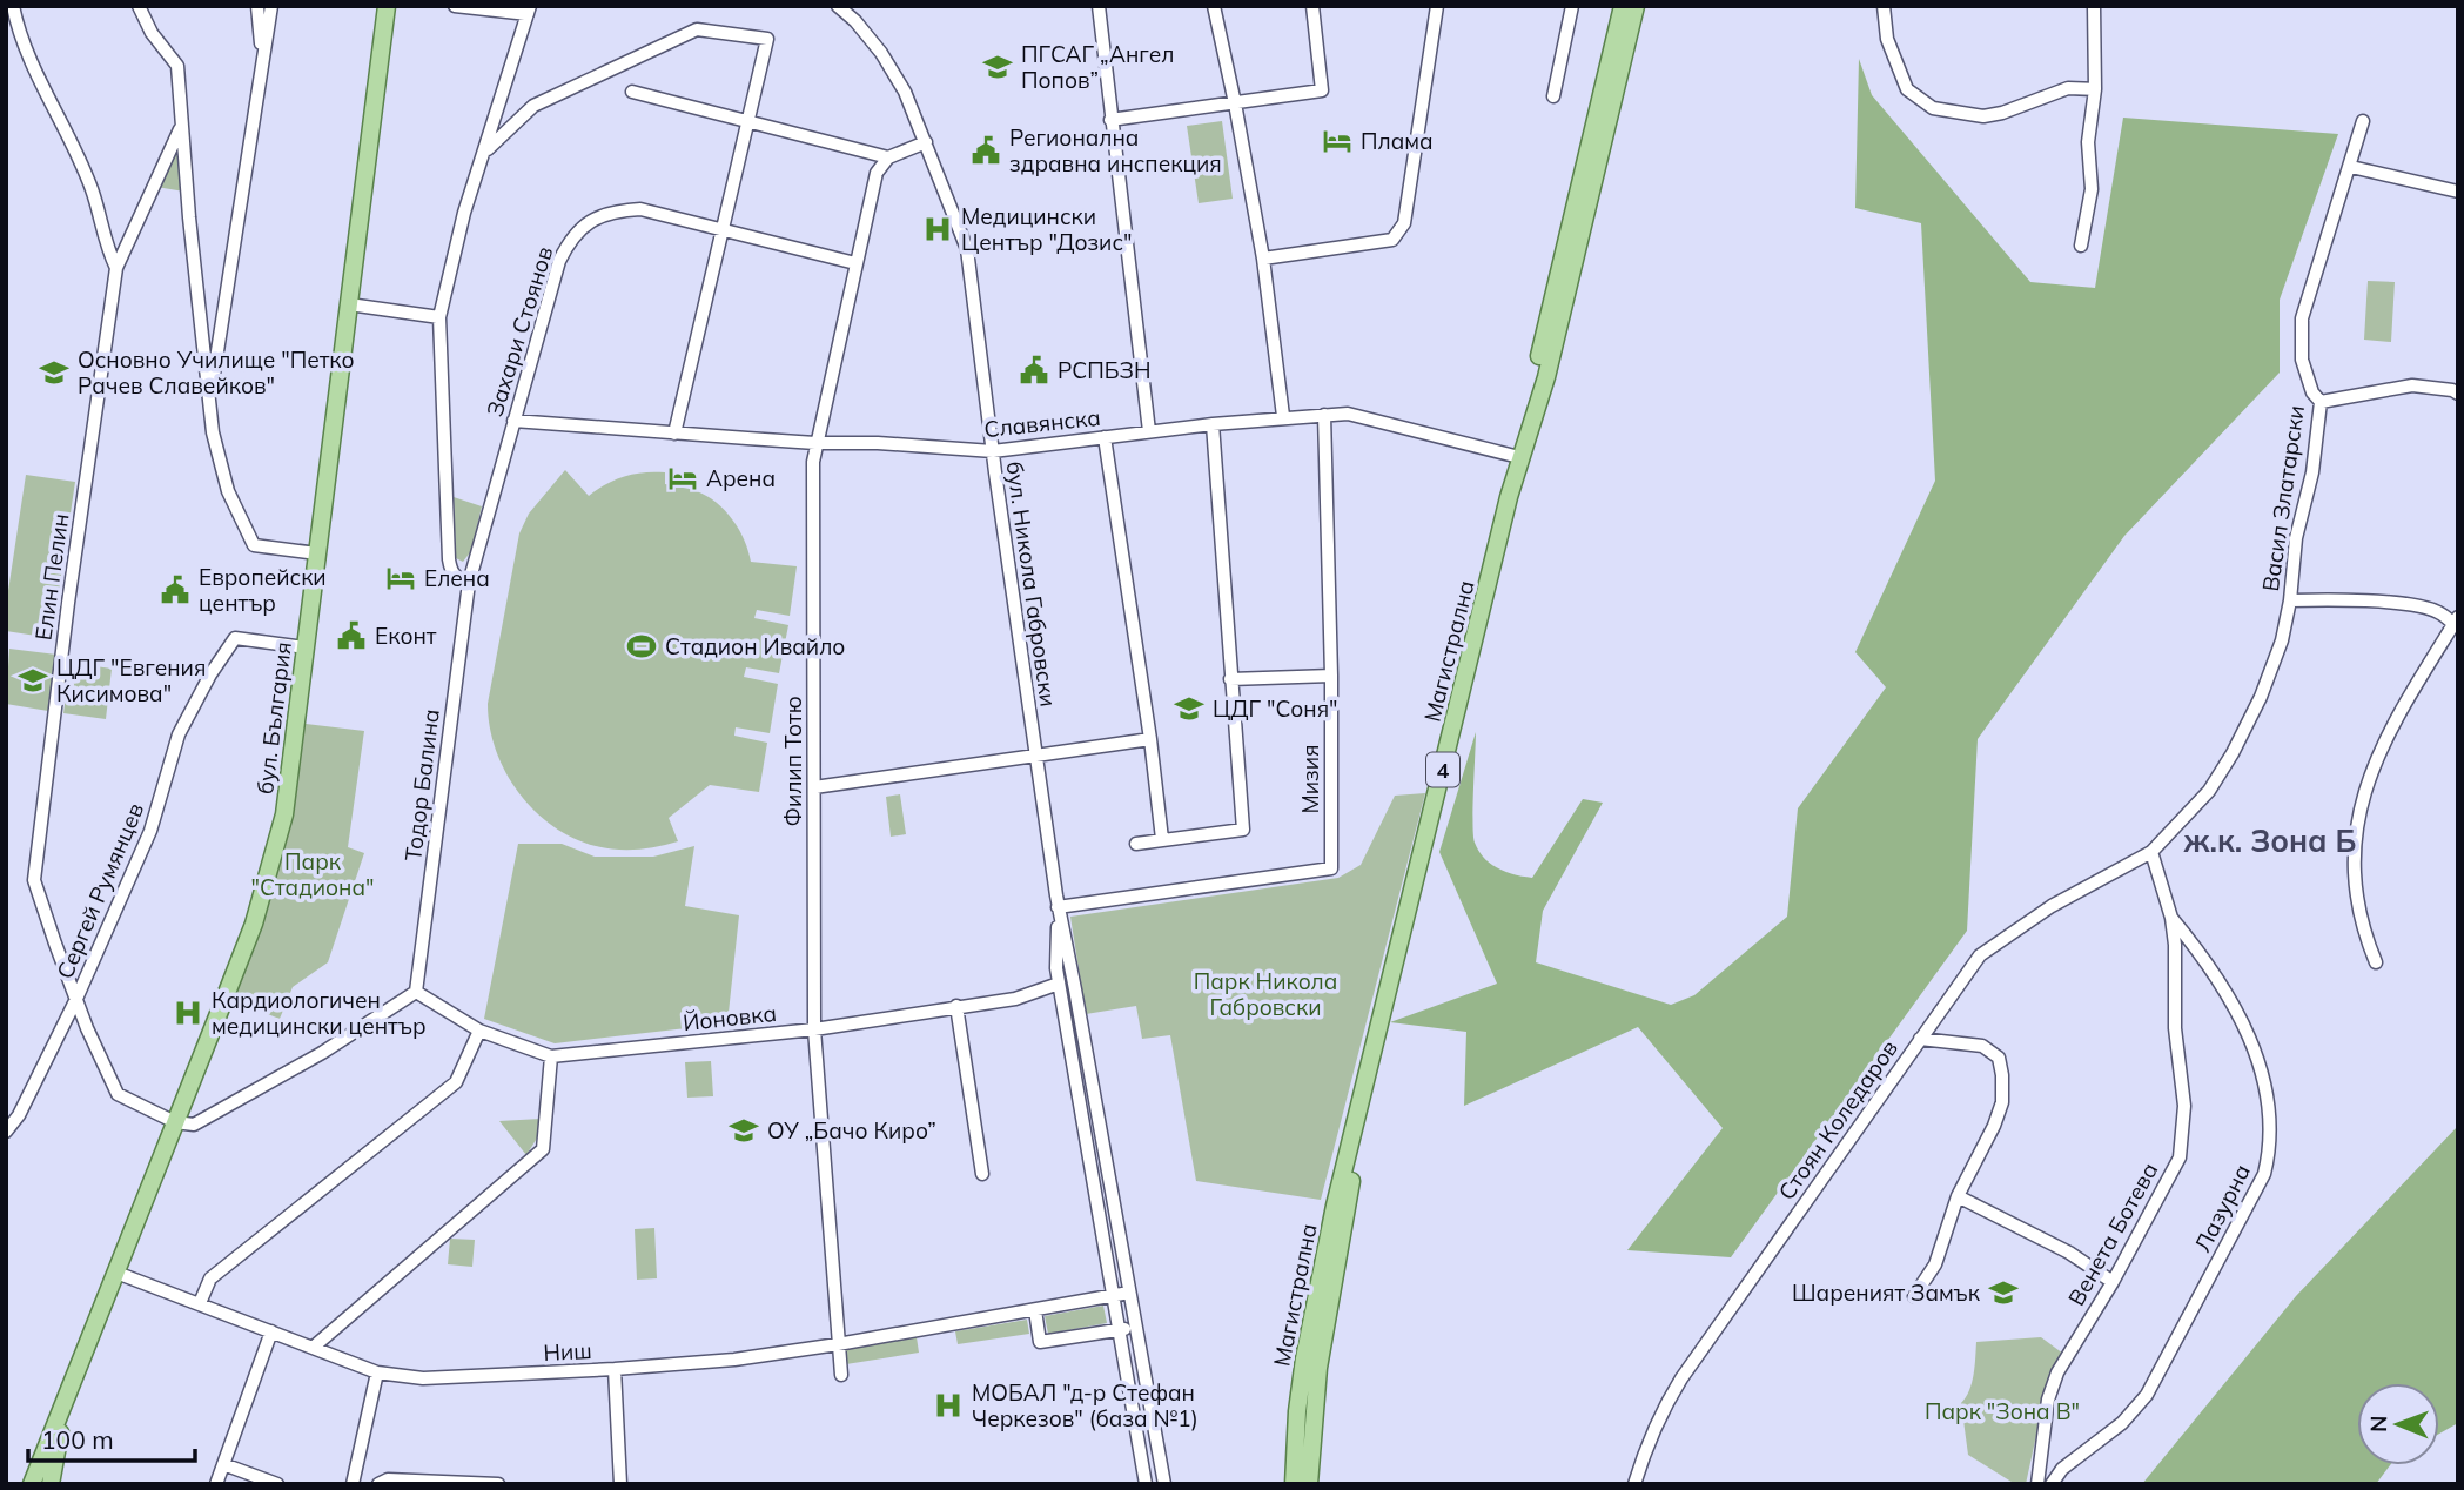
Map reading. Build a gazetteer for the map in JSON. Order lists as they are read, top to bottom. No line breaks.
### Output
{"streets":{"main road":["Магистрална","бул. България","4"],"street":["Захари Стоянов","Славянска","Васил Златарски","Елин Пелин","бул. Никола Габровски","Филип Тотю","Мизия","Тодор Балина","Сергей Румянцев","Йоновка","Стоян Коледаров","Лазурна","Венета Ботева","Ниш"]},"crossings":[["Захари Стоянов","Славянска"],["Захари Стоянов","Филип Тотю"],["Захари Стоянов","Тодор Балина"],["Славянска","бул. Никола Габровски"],["Славянска","Магистрална"],["Славянска","Филип Тотю"],["Славянска","Мизия"],["Васил Златарски","Стоян Коледаров"],["Васил Златарски","Венета Ботева"],["Елин Пелин","бул. България"],["Елин Пелин","Сергей Румянцев"],["бул. Никола Габровски","Мизия"],["бул. Никола Габровски","Йоновка"],["бул. Никола Габровски","Ниш"],["бул. България","Сергей Румянцев"],["бул. България","Ниш"],["Филип Тотю","Йоновка"],["Филип Тотю","Ниш"],["Тодор Балина","Йоновка"],["Стоян Коледаров","Венета Ботева"],["Лазурна","Венета Ботева"]],"districts":["ж.к. Зона Б"],"parks":["Парк \"Стадиона\"","Парк Никола Габровски","Парк \"Зона В\""],"places":{"school or university":["ПГСАГ „Ангел Попов”","Основно Училище \"Петко Рачев Славейков\"","ЦДГ \"Евгения Кисимова\"","ЦДГ \"Соня\"","ОУ „Бачо Киро”","Шареният Замък"],"hotel":["Плама","Арена","Елена"],"public building":["Регионална здравна инспекция","РСПБЗН","Европейски център","Еконт"],"hospital":["Медицински Център \"Дозис\"","Кардиологичен медицински център","МОБАЛ \"д-р Стефан Черкезов\" (база №1)"],"sports":["Стадион Ивайло"]},"scale_bar":"100 m","north":"left"}
